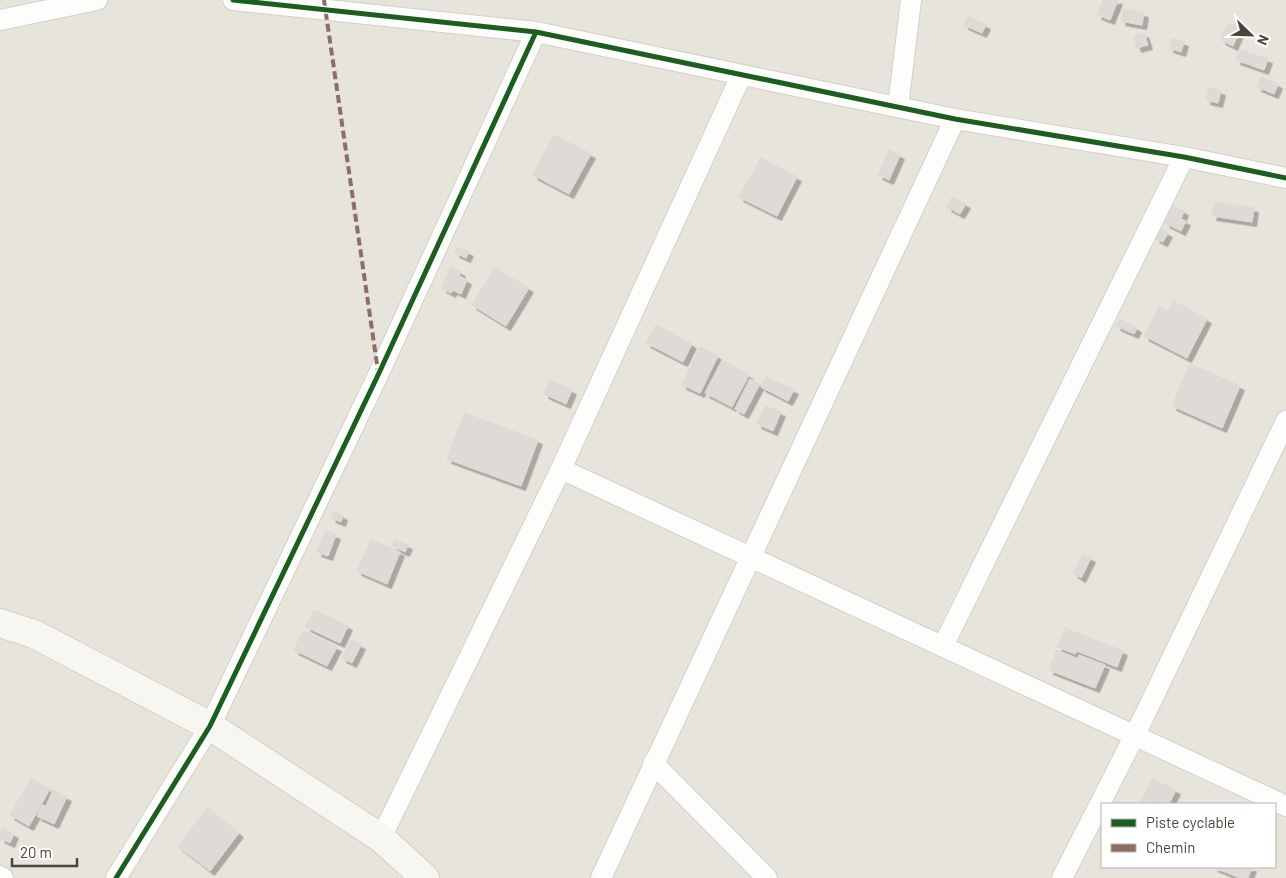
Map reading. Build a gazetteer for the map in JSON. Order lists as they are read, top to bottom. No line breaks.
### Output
{"legend":["Piste cyclable","Chemin"],"scale_bar":"20 m","north":"bottom right"}
